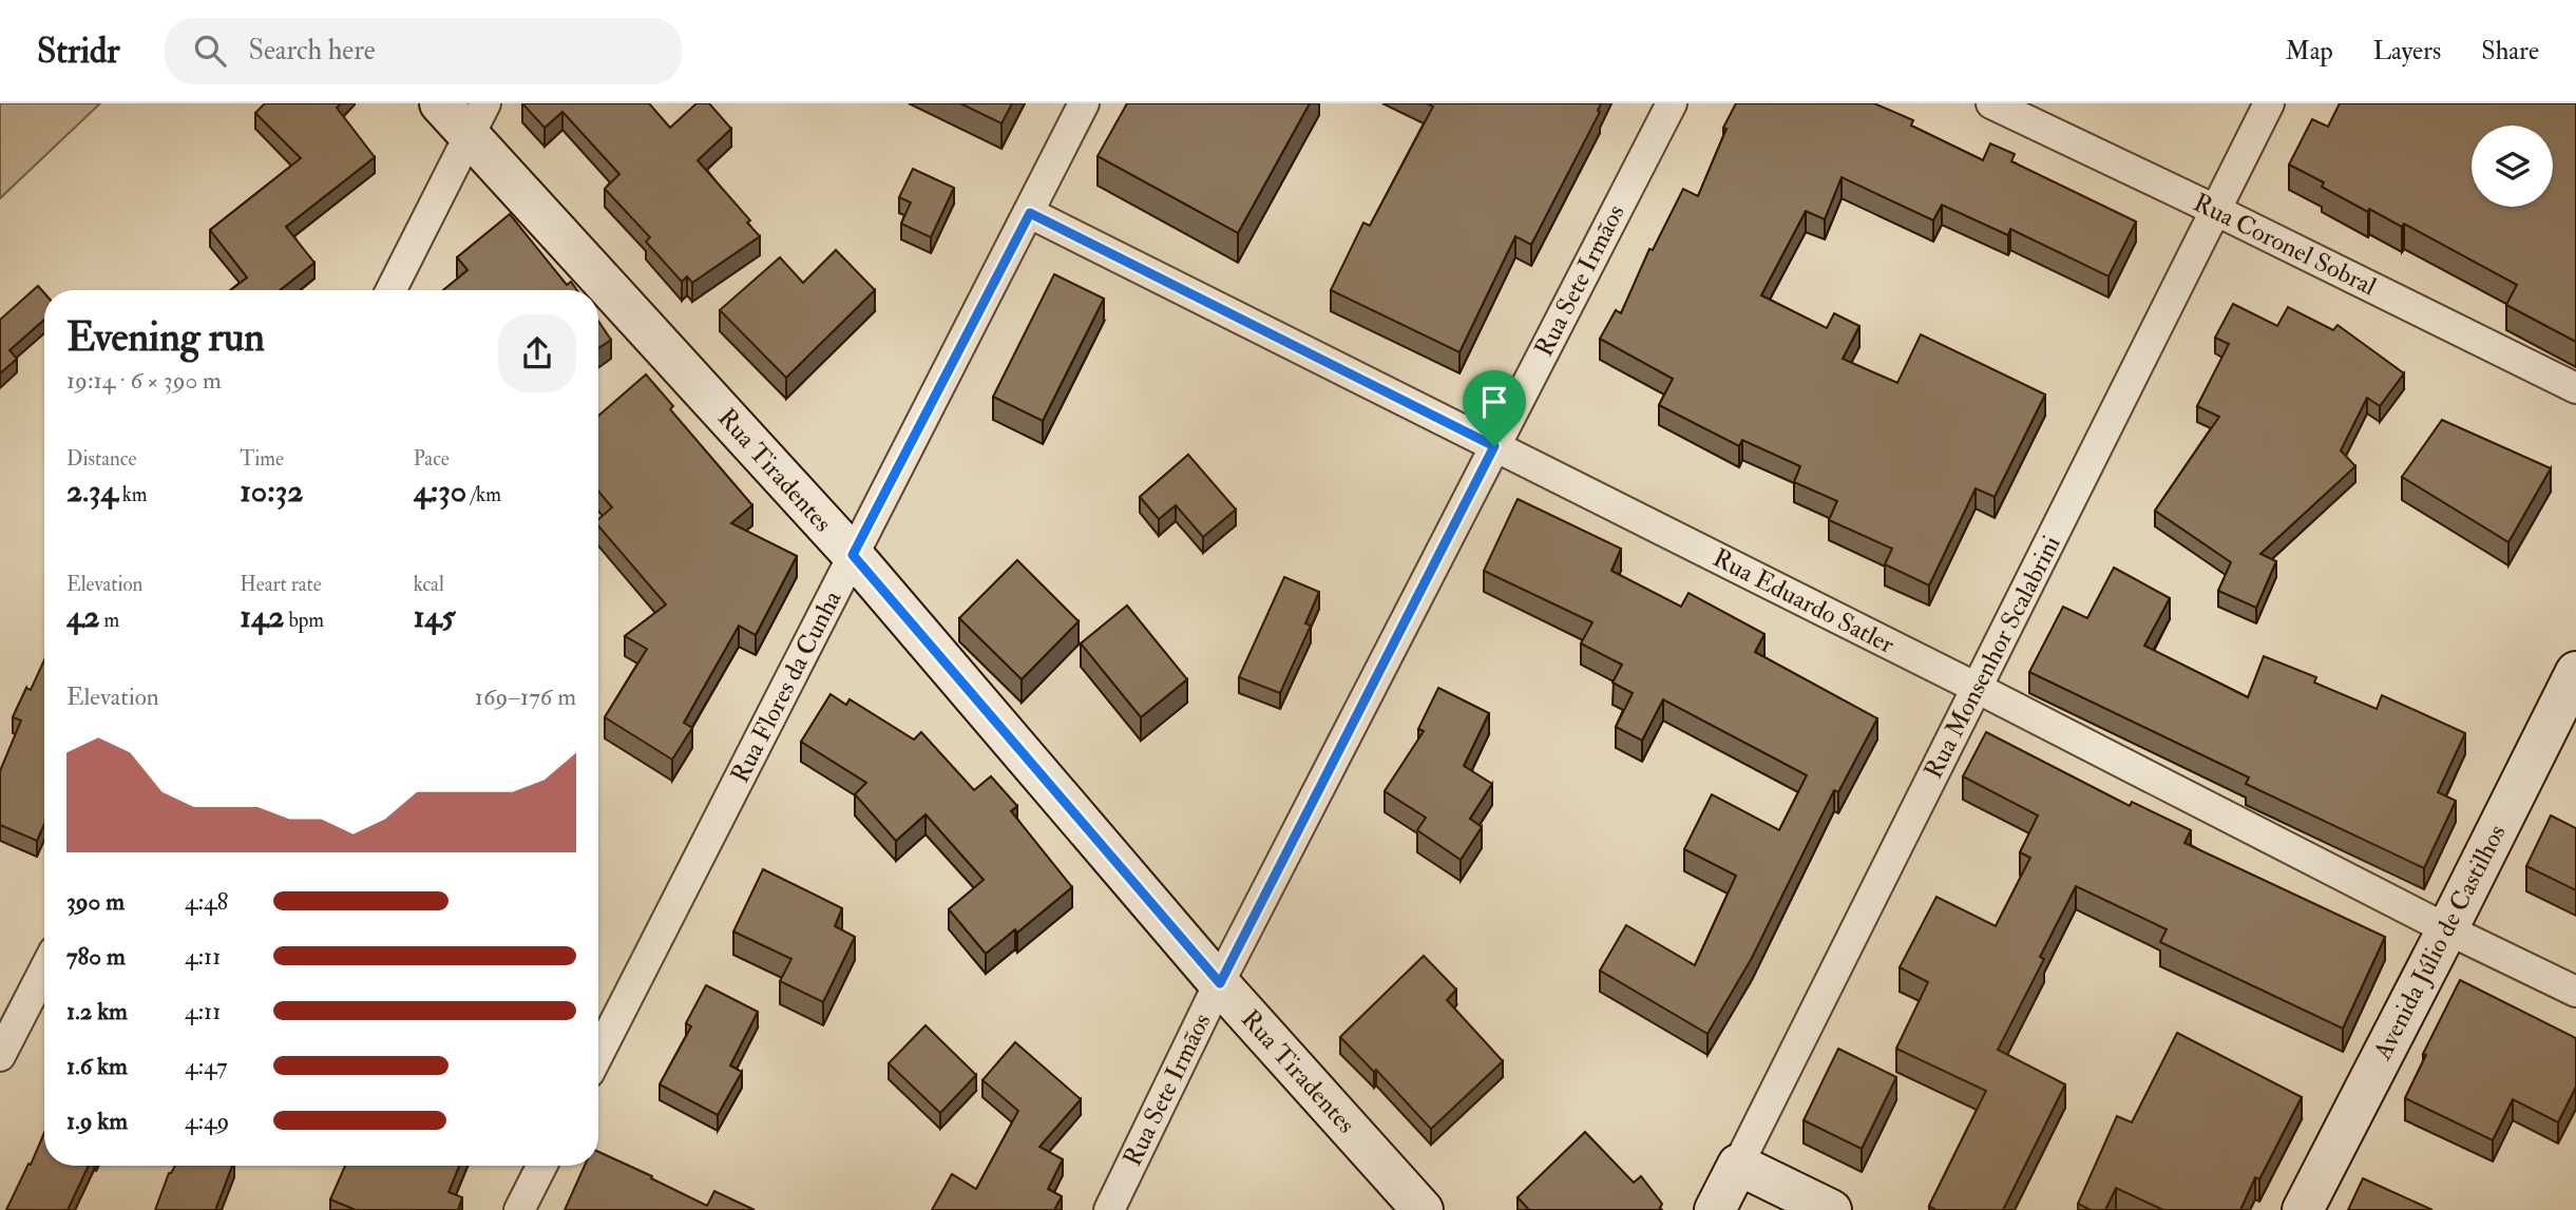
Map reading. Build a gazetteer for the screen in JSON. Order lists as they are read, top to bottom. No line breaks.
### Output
{"streets":{"street":["Rua Coronel Sobral","Rua Sete Irmãos","Rua Tiradentes","Rua Eduardo Satler","Rua Monsenhor Scalabrini","Rua Flores da Cunha","Avenida Júlio de Castilhos"]},"crossings":[["Rua Coronel Sobral","Rua Monsenhor Scalabrini"],["Rua Sete Irmãos","Rua Tiradentes"],["Rua Sete Irmãos","Rua Eduardo Satler"],["Rua Tiradentes","Rua Flores da Cunha"],["Rua Eduardo Satler","Rua Monsenhor Scalabrini"],["Rua Eduardo Satler","Rua Flores da Cunha"],["Rua Eduardo Satler","Avenida Júlio de Castilhos"]],"page":{"header":"Stridr","search":"Search here","nav":["Map","Layers","Share"],"heading":["Evening run","19:14 · 6 × 390 m"],"stats":[["Distance","2.34 km"],["Time","10:32"],["Pace","4:30 /km"],["Elevation","42 m"],["Heart rate","142 bpm"],["kcal","145"]],"chart":["Elevation","169–176 m"],"list":[{"name":"390 m","note":"4:48"},{"name":"780 m","note":"4:11"},{"name":"1.2 km","note":"4:11"},{"name":"1.6 km","note":"4:47"},{"name":"1.9 km","note":"4:49"}]}}
